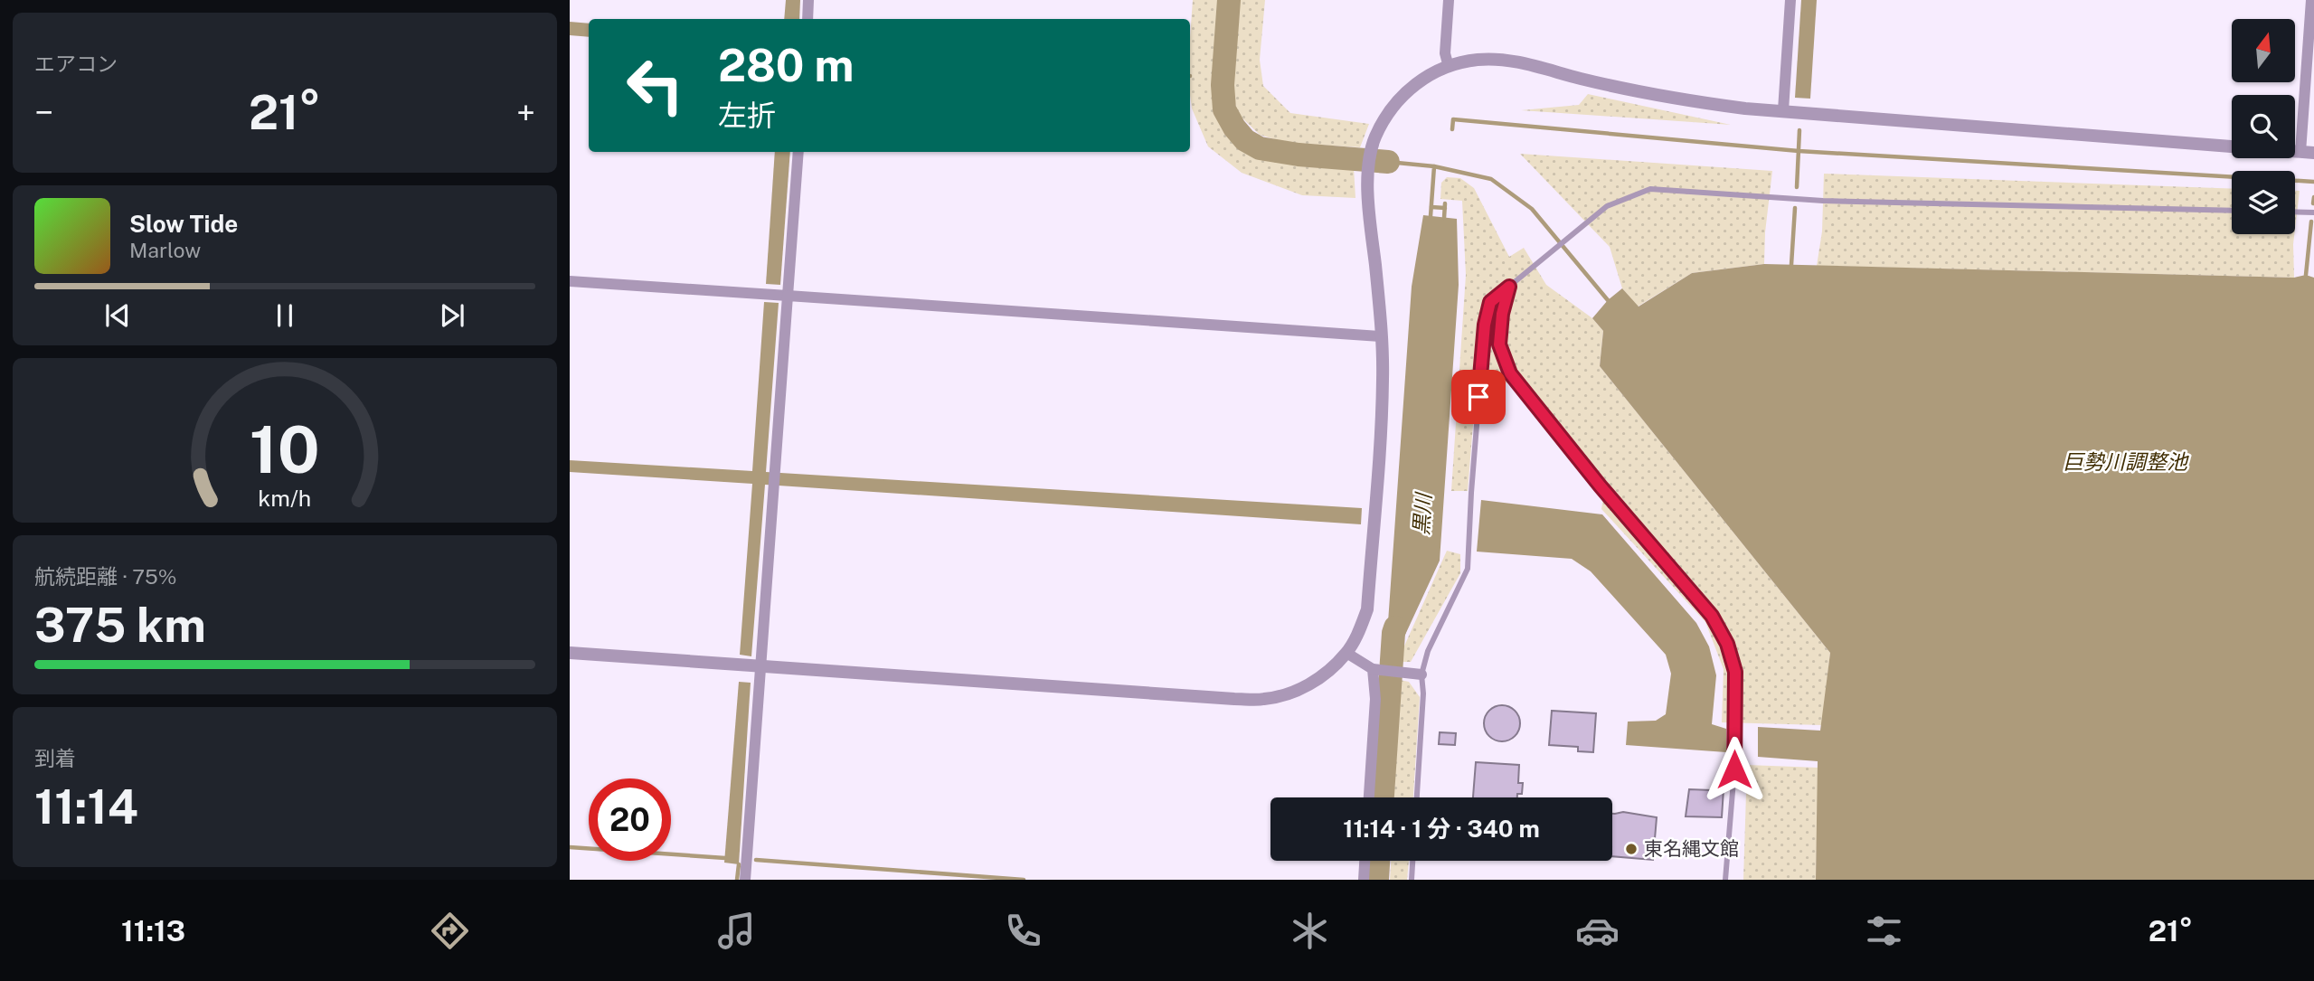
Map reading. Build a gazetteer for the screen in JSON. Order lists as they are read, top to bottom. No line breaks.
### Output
{"water":["巨勢川調整池","黒川"],"places":["東名縄文館"],"north":"top","page":{"tile":["エアコン",["航続距離 · 75%","375 km"],["到着","11:14"]],"turn":["280 m","左折"],"heat":["−","21°","+"],"song":["Slow Tide","Marlow"],"limit":"20","trip":"11:14 · 1 分 · 340 m","tabs":["11:13","21°"],"gauge":["10","km/h"]}}
